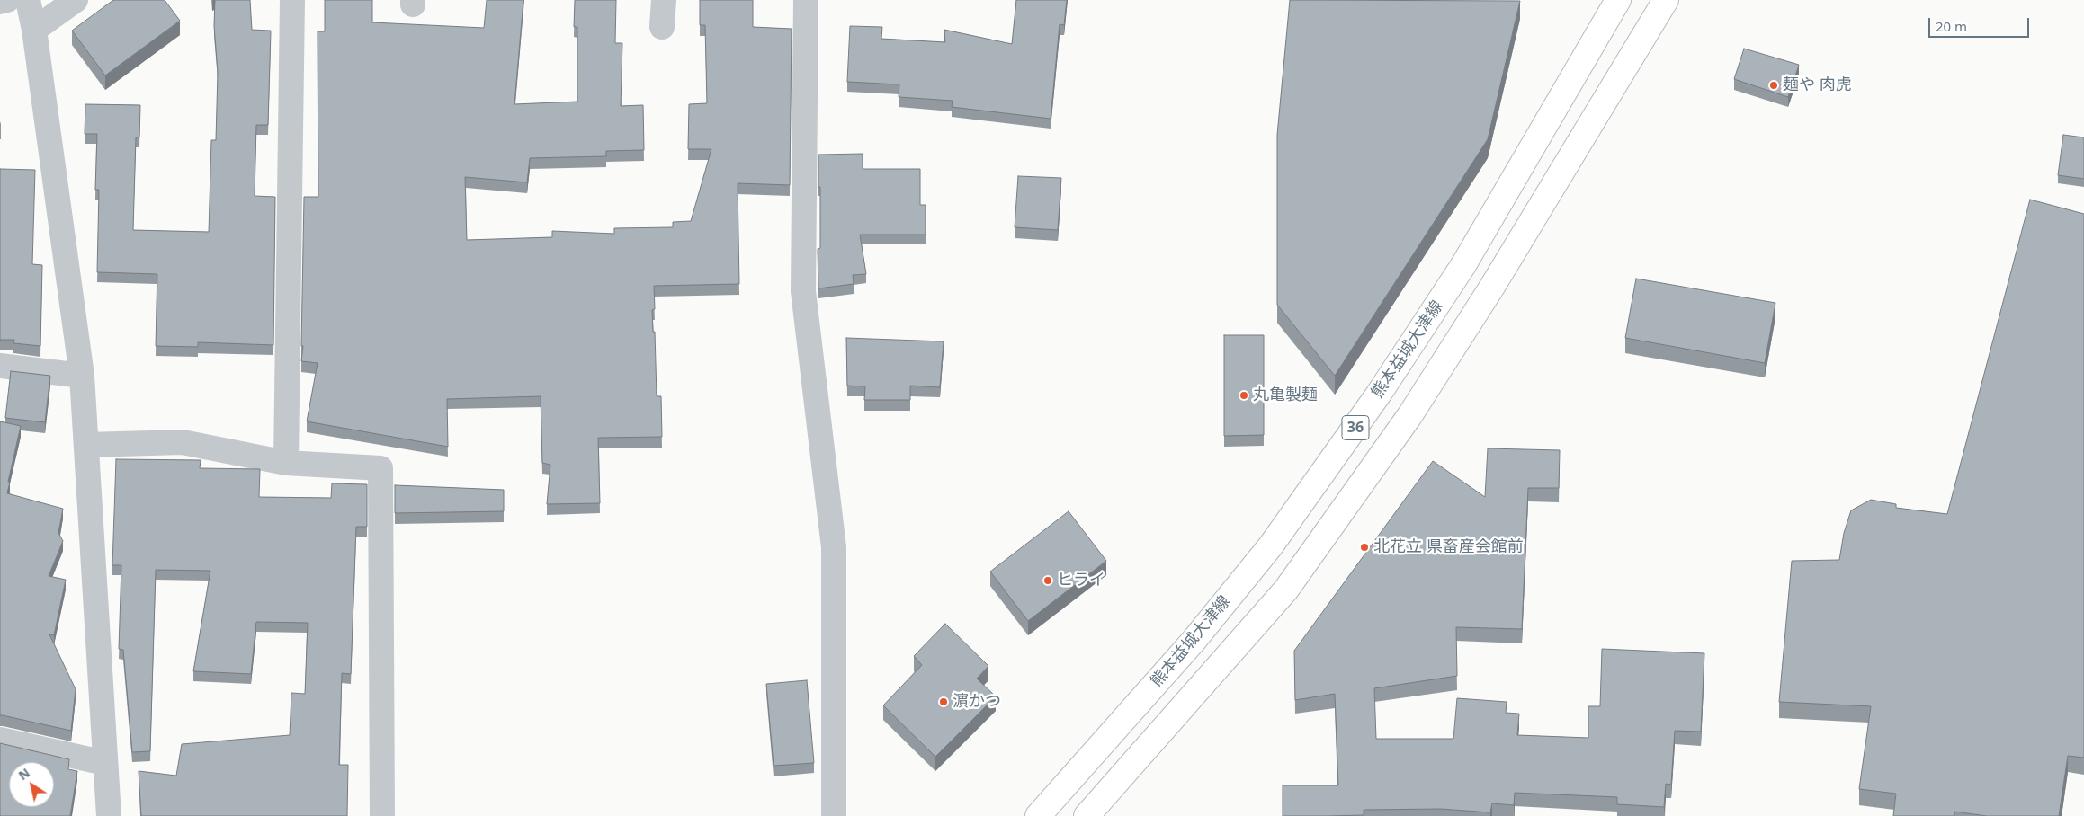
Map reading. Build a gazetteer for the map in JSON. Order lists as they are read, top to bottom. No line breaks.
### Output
{"streets":{"main road":["熊本益城大津線","36"]},"places":["麺や 肉虎","丸亀製麺","北花立 県畜産会館前","ヒライ","濵かつ"],"scale_bar":"20 m","north":"top left"}
